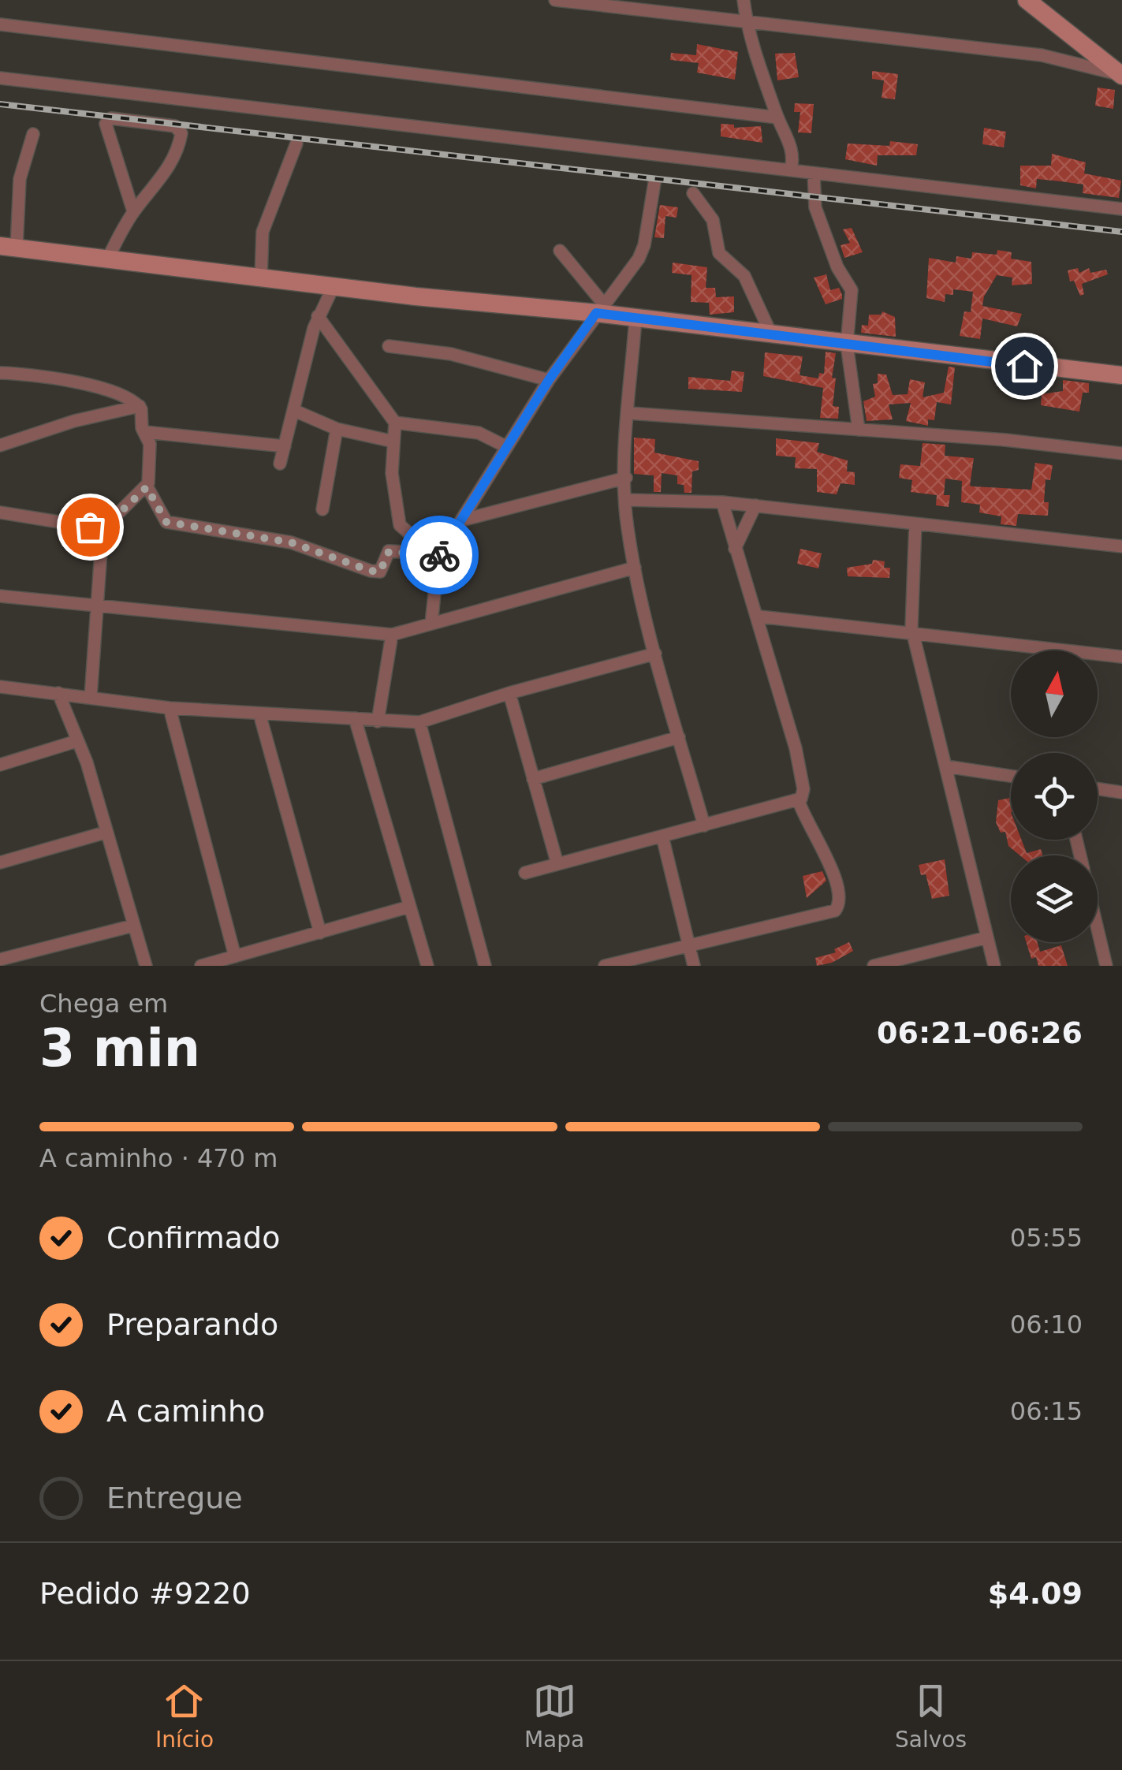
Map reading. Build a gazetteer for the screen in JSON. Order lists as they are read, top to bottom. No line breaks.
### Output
{"north":"top","page":{"heading":["3 min","Chega em","06:21–06:26"],"panel":["Pedido #9220","$4.09"],"bar":"A caminho · 470 m","list":[["Confirmado","05:55"],["Preparando","06:10"],["A caminho","06:15"],"Entregue"],"tabs":["Início","Mapa","Salvos"]}}
